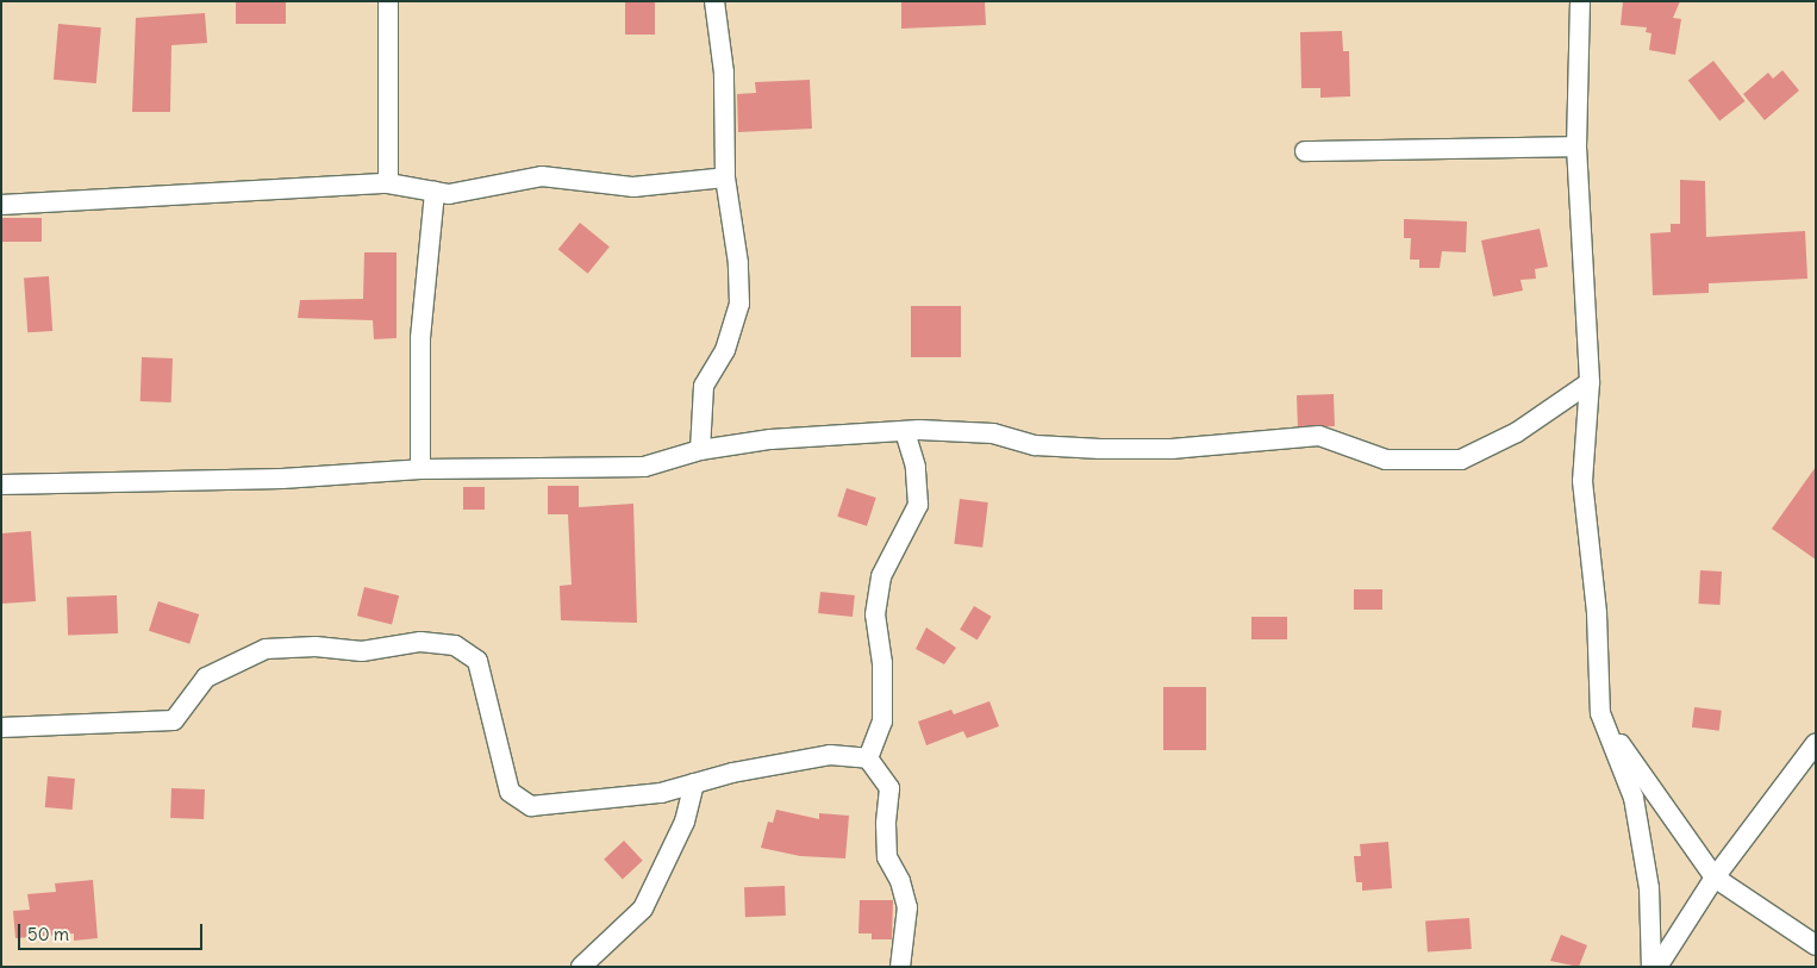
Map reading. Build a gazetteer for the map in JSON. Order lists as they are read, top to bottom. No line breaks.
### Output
{"scale_bar":"50 m"}
